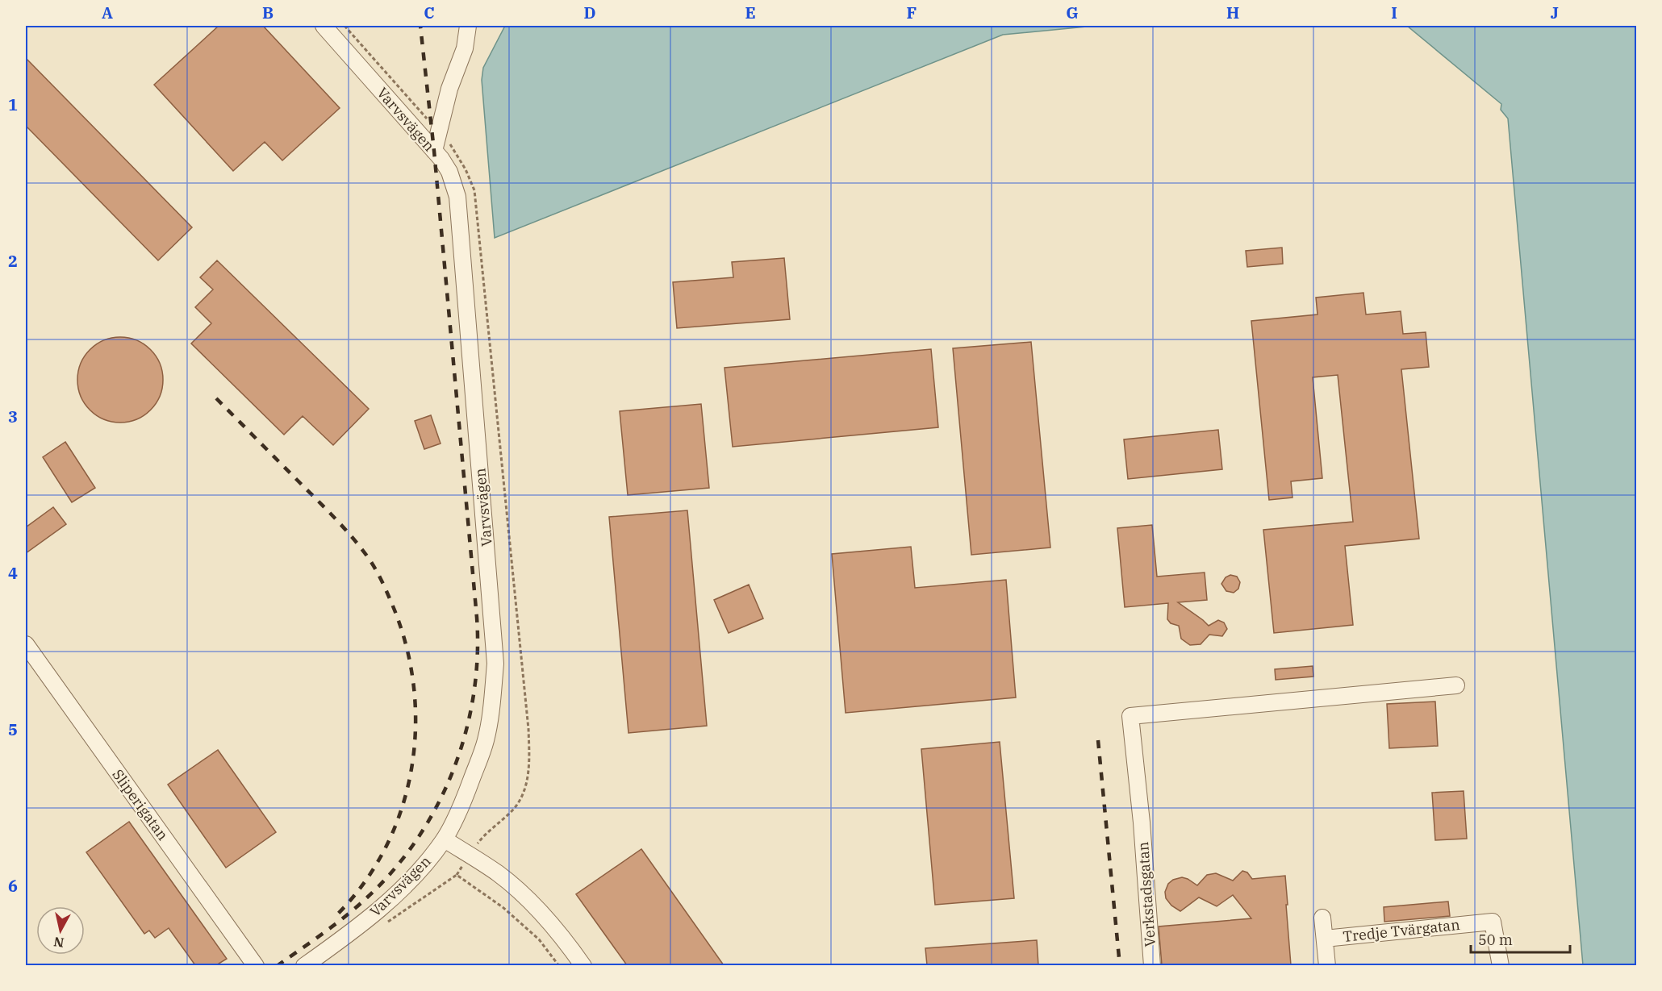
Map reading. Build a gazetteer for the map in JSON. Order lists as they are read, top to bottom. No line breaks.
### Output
{"streets":{"street":["Varvsvägen","Sliperigatan","Verkstadsgatan","Tredje Tvärgatan"]},"scale_bar":"50 m","north":"bottom","grid":{"columns":["A","B","C","D","E","F","G","H","I","J"],"rows":["1","2","3","4","5","6"]}}
